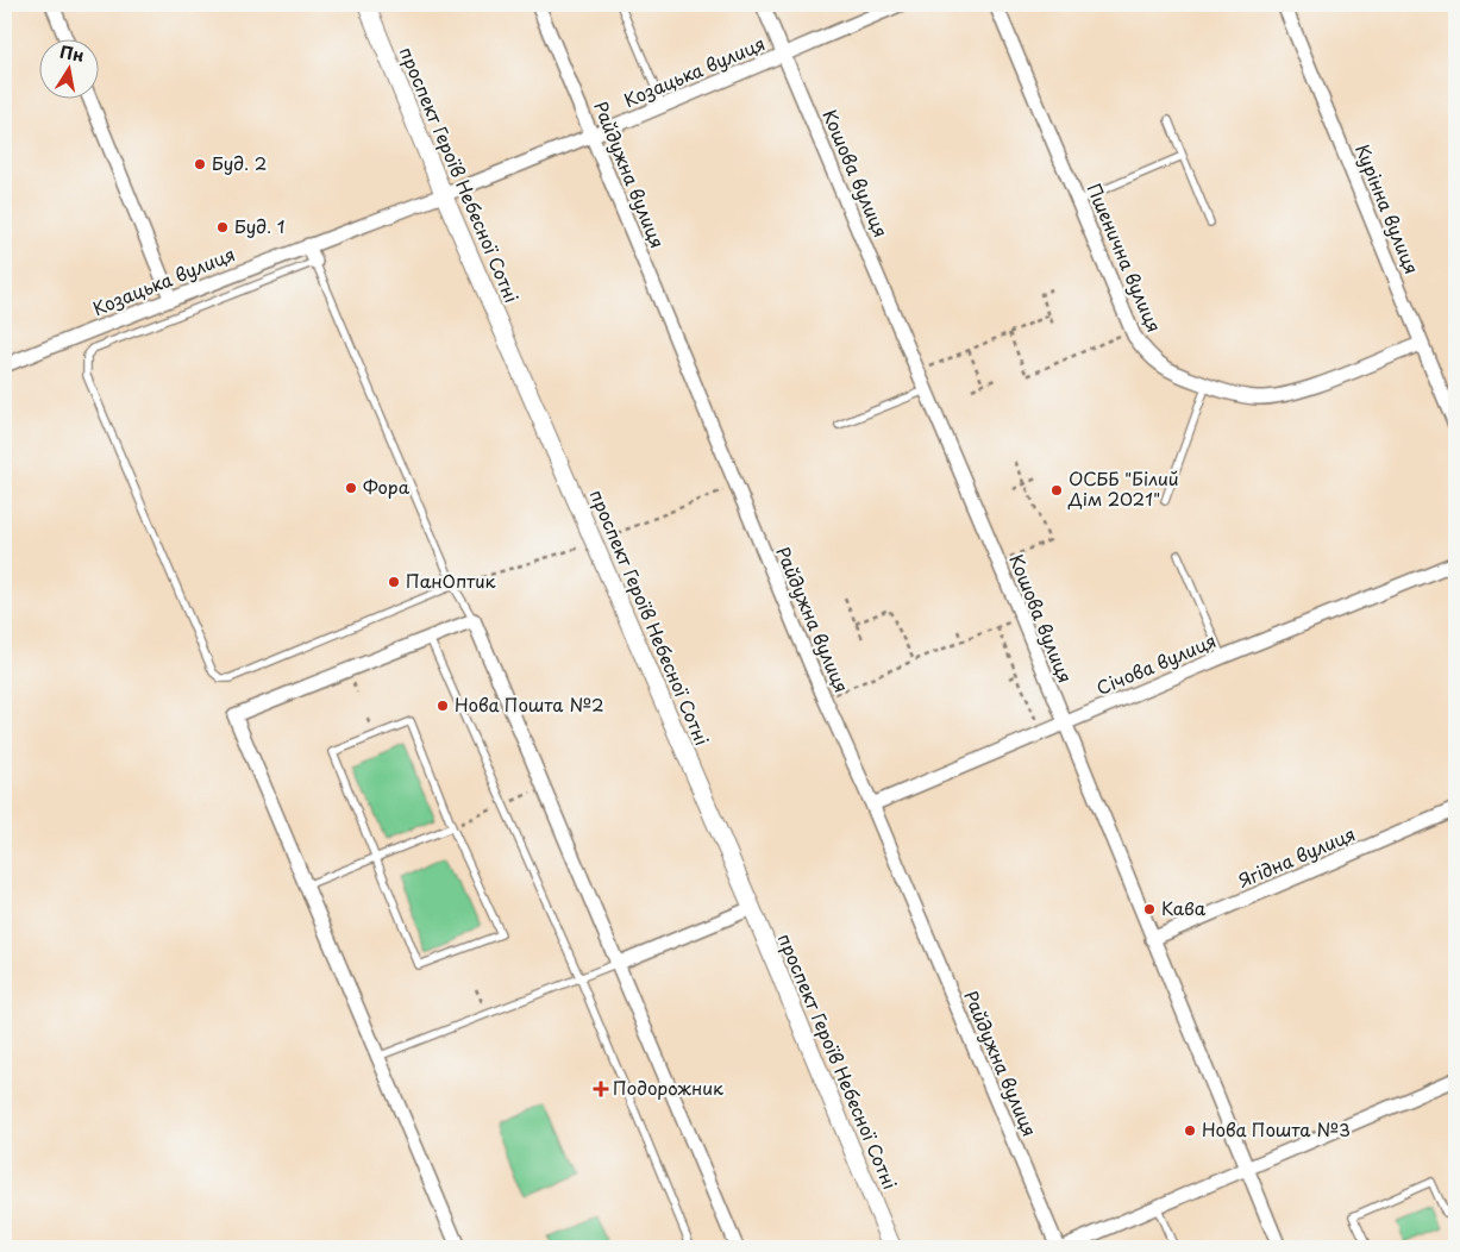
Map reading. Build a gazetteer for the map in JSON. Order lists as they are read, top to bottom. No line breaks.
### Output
{"streets":{"street":["Козацька вулиця","Кошова вулиця","проспект Героїв Небесної Сотні","Райдужна вулиця","Курінна вулиця","Пшенична вулиця","Січова вулиця","Ягідна вулиця"]},"crossings":[["Козацька вулиця","Кошова вулиця"],["Козацька вулиця","проспект Героїв Небесної Сотні"],["Козацька вулиця","Райдужна вулиця"],["Кошова вулиця","Січова вулиця"],["Кошова вулиця","Ягідна вулиця"],["Райдужна вулиця","Січова вулиця"],["Курінна вулиця","Пшенична вулиця"]],"places":{"other":["Буд. 2","Буд. 1","Фора","ОСББ \"Білий Дім 2021\"","ПанОптик","Нова Пошта №2","Кава","Нова Пошта №3"],"health":["Подорожник"]},"north":"top"}
